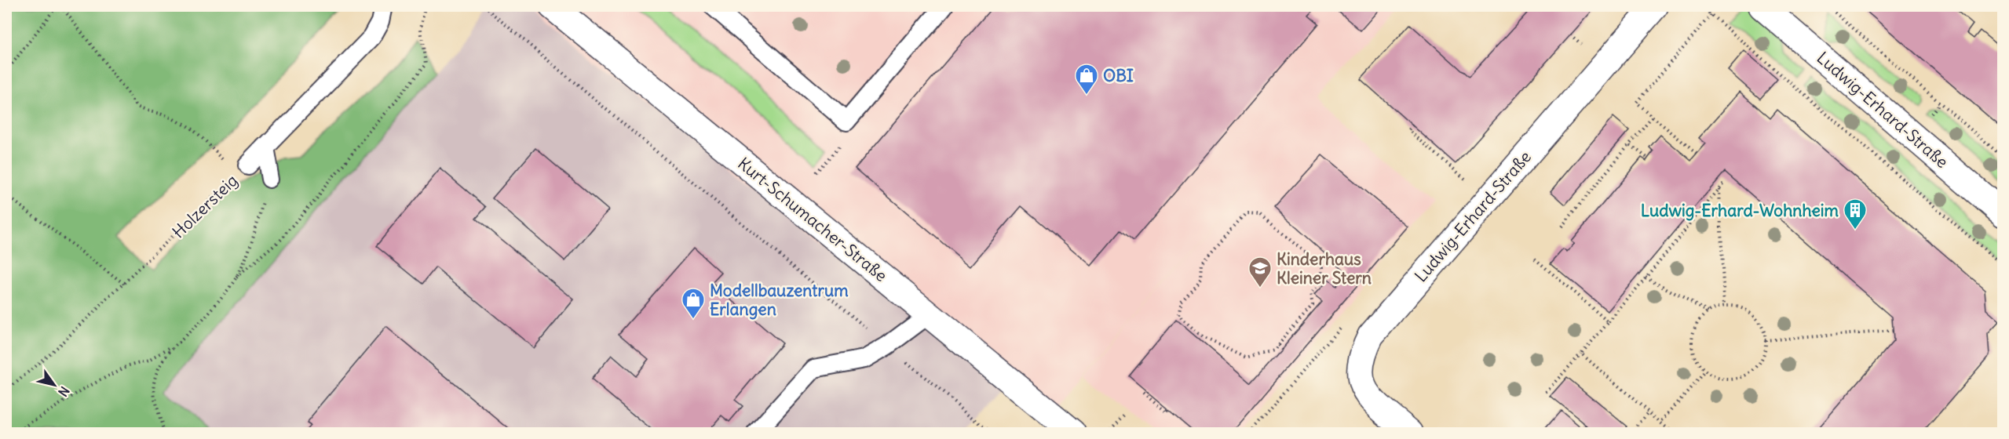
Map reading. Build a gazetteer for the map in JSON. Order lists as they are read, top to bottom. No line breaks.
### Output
{"streets":{"street":["Ludwig-Erhard-Straße","Kurt-Schumacher-Straße"],"lane":["Holzersteig"]},"places":{"shop":["OBI","Modellbauzentrum Erlangen"],"building":["Ludwig-Erhard-Wohnheim"],"school or university":["Kinderhaus Kleiner Stern"]},"north":"bottom right"}
